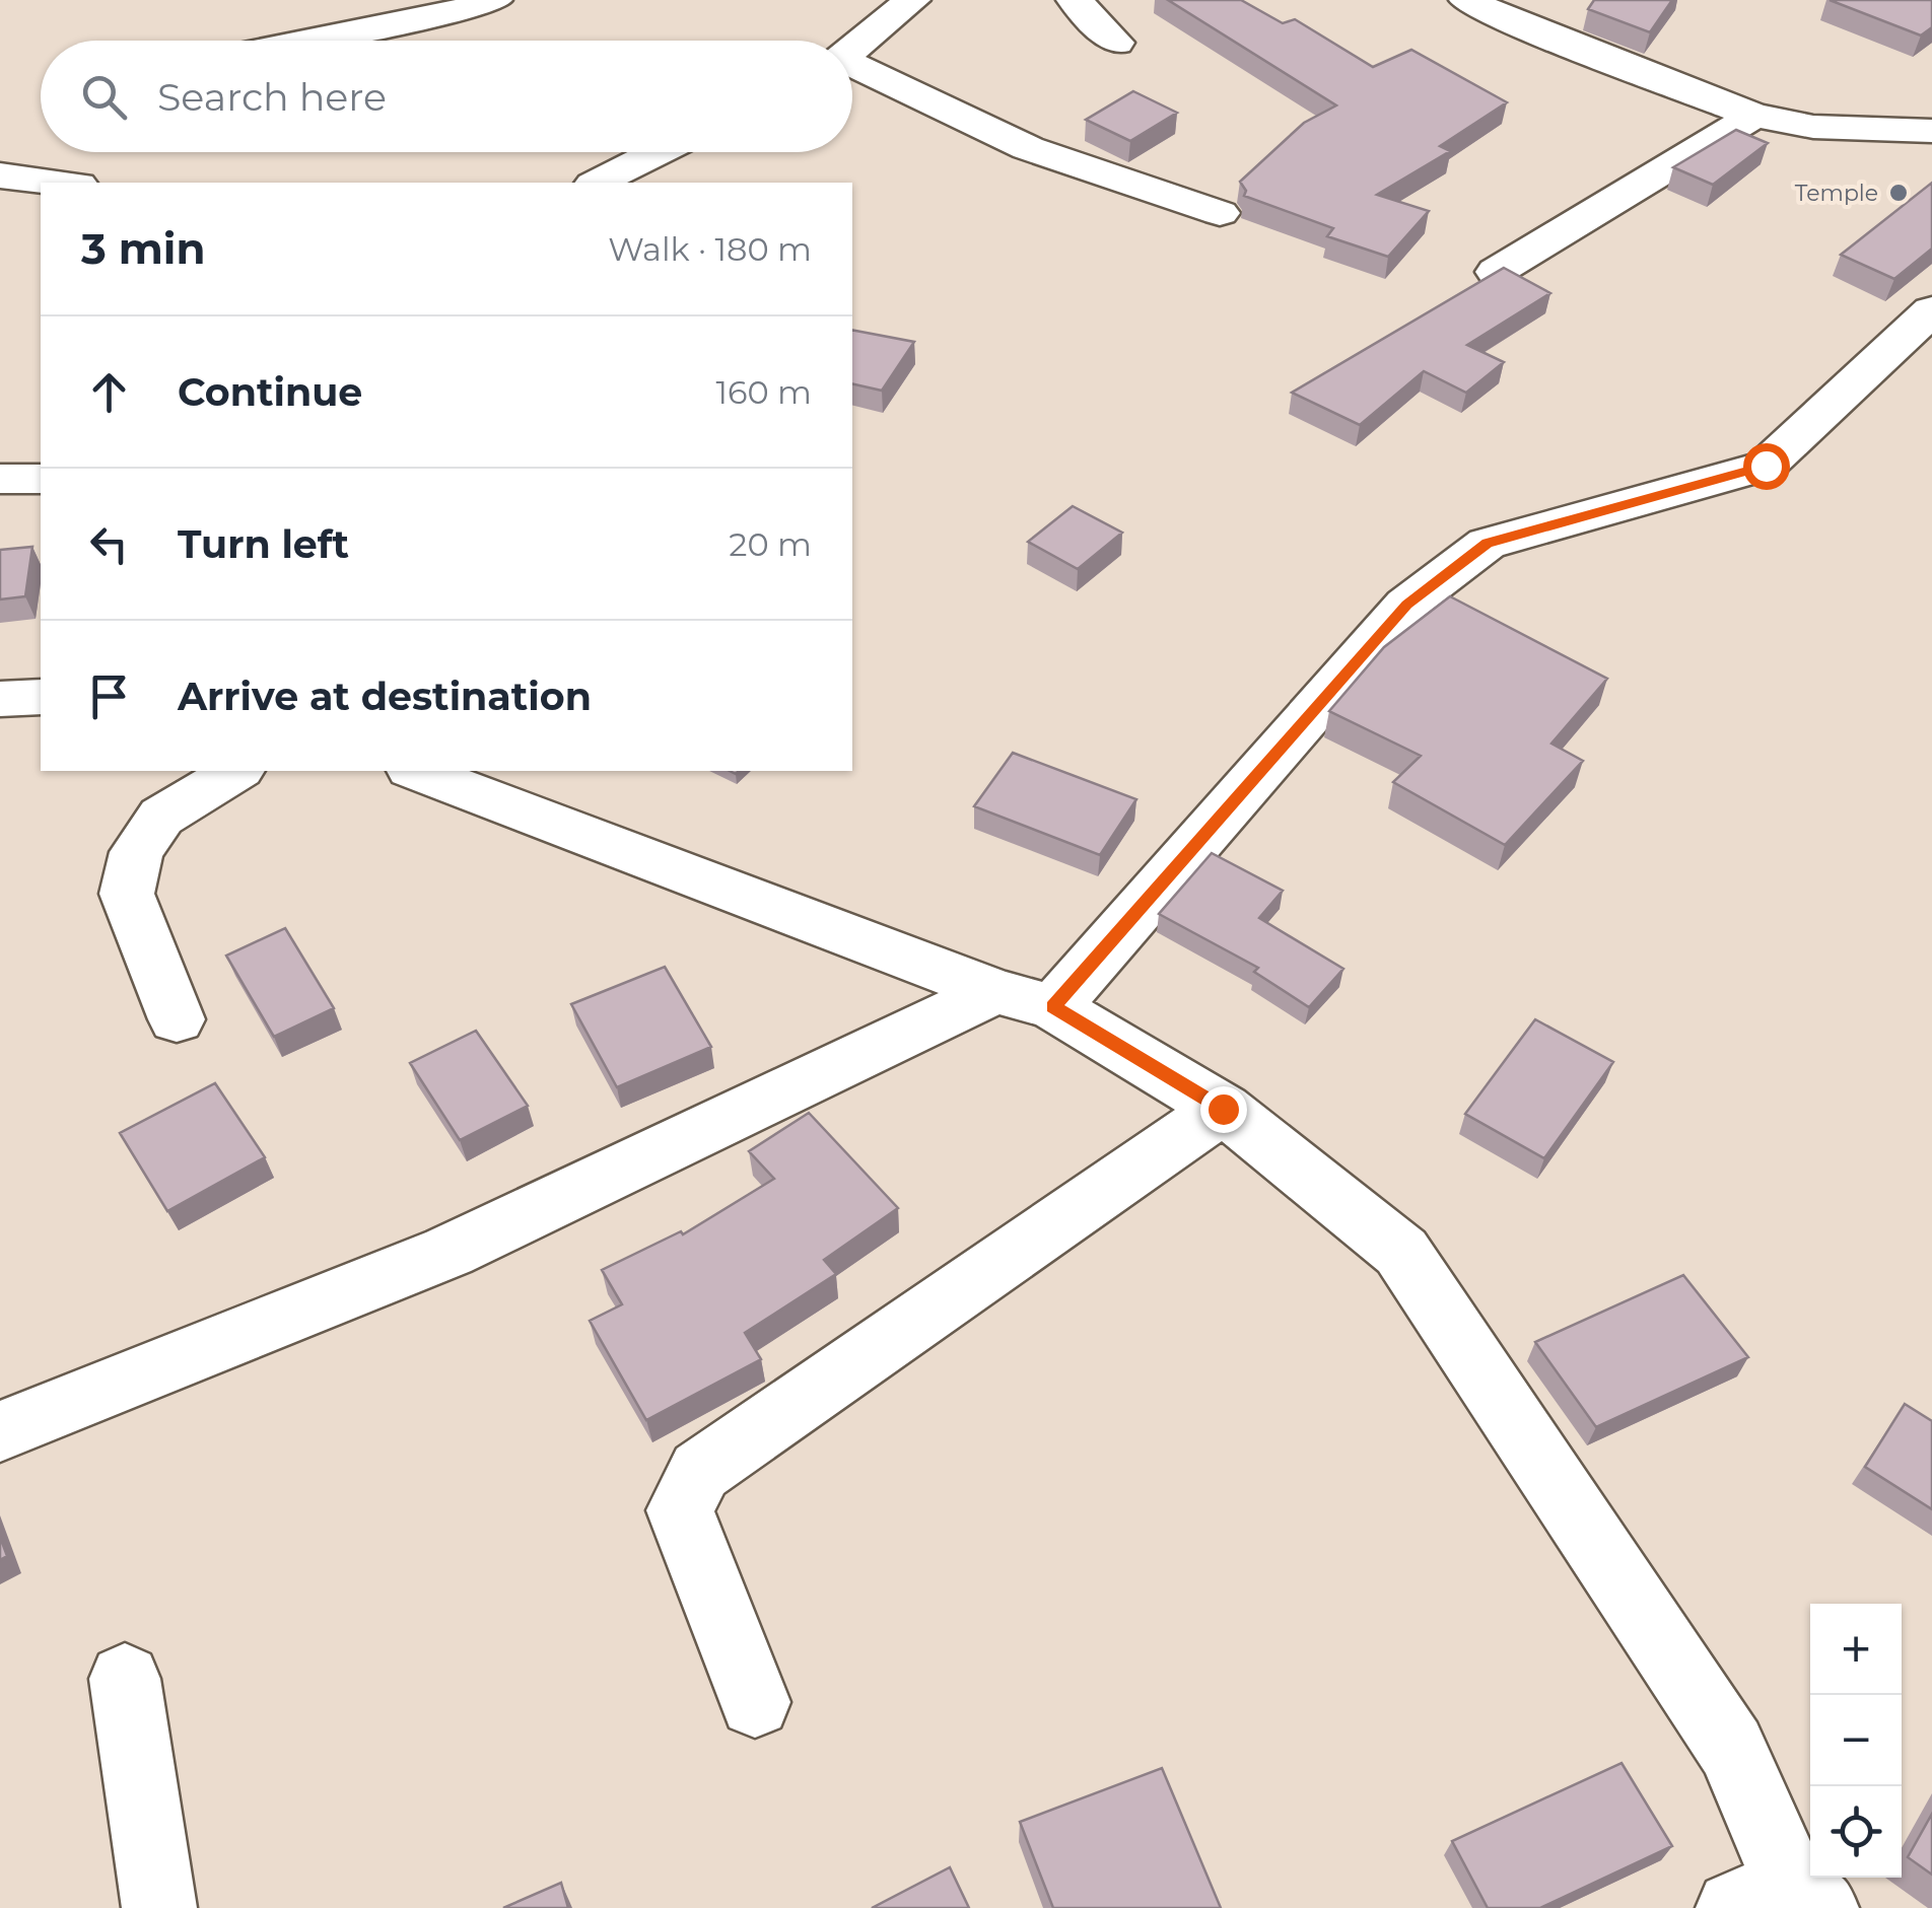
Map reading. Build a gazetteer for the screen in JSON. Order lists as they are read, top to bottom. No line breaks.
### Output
{"places":["Temple"],"page":{"search":"Search here","heading":["3 min","Walk · 180 m"],"list":[["Continue","160 m"],["Turn left","20 m"],"Arrive at destination"],"map_buttons":["+","−"]}}
